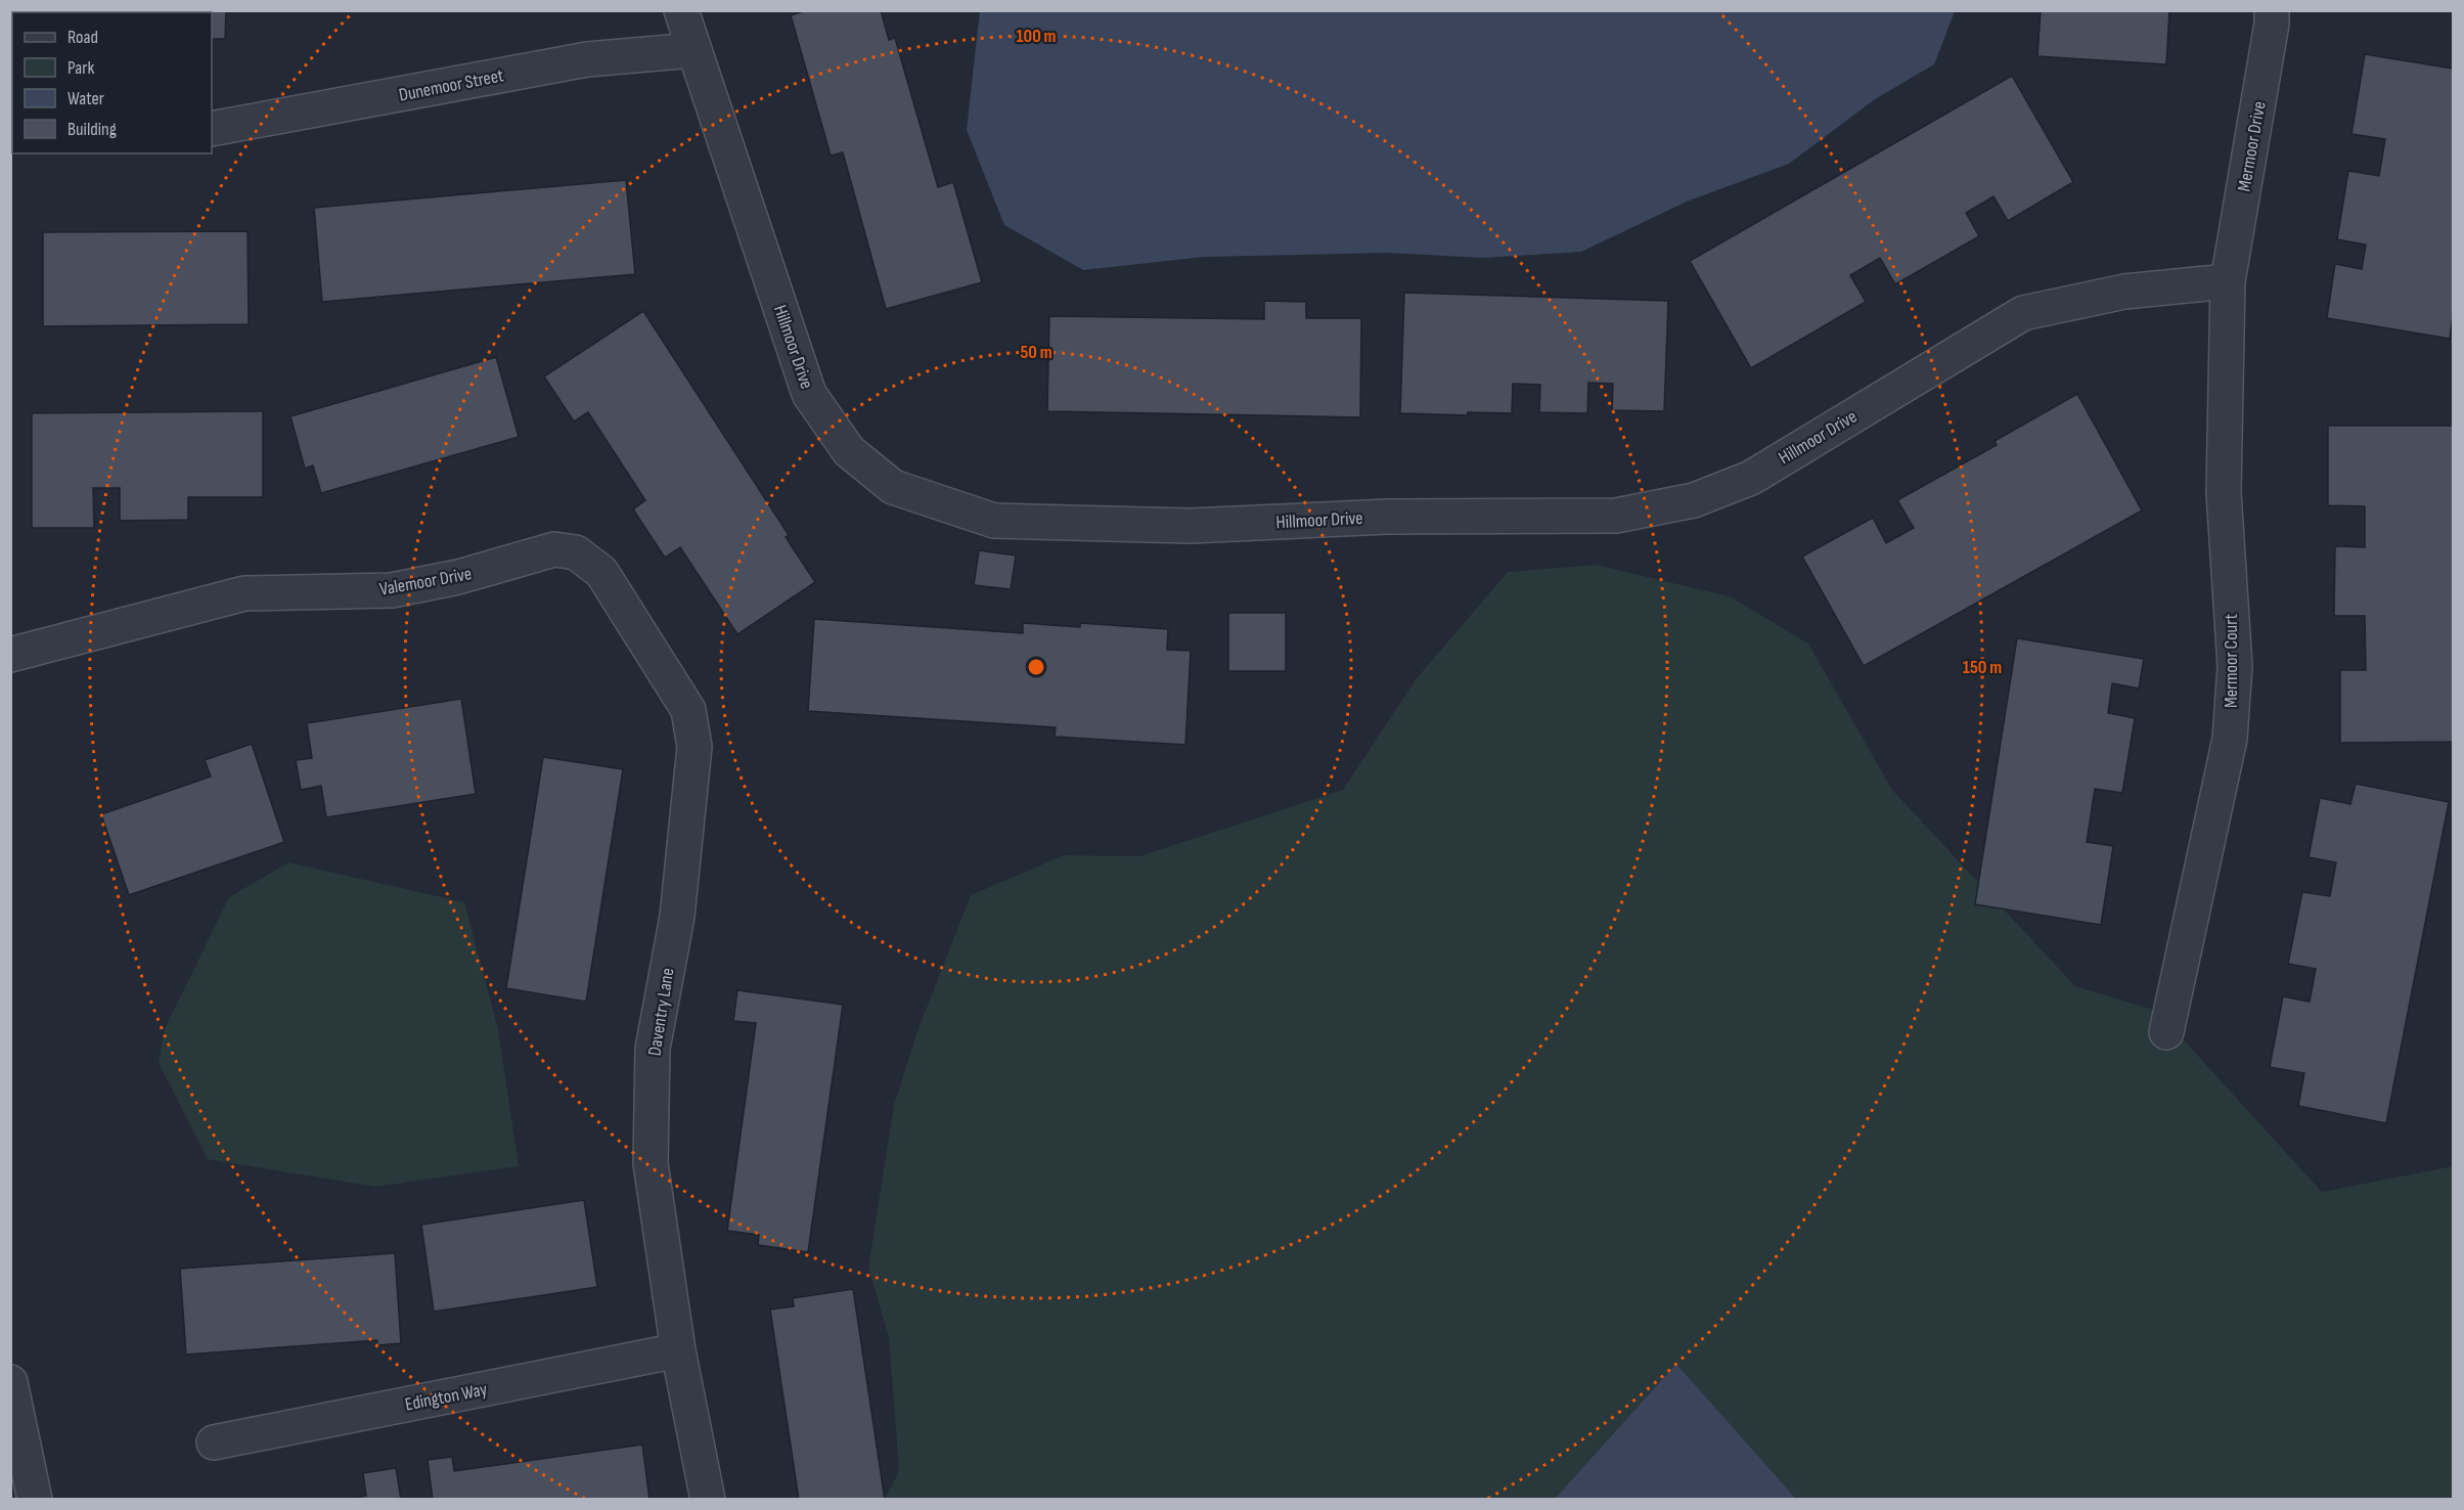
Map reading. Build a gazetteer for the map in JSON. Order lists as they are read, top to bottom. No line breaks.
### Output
{"streets":{"street":["Dunemoor Street","Mermoor Drive","Hillmoor Drive","Valemoor Drive","Mermoor Court","Daventry Lane","Edington Way"]},"crossings":[["Dunemoor Street","Hillmoor Drive"],["Mermoor Drive","Hillmoor Drive"],["Mermoor Drive","Mermoor Court"],["Hillmoor Drive","Mermoor Court"],["Valemoor Drive","Daventry Lane"],["Daventry Lane","Edington Way"]],"legend":["Road","Park","Water","Building"],"rings":["100 m","50 m","150 m"]}
